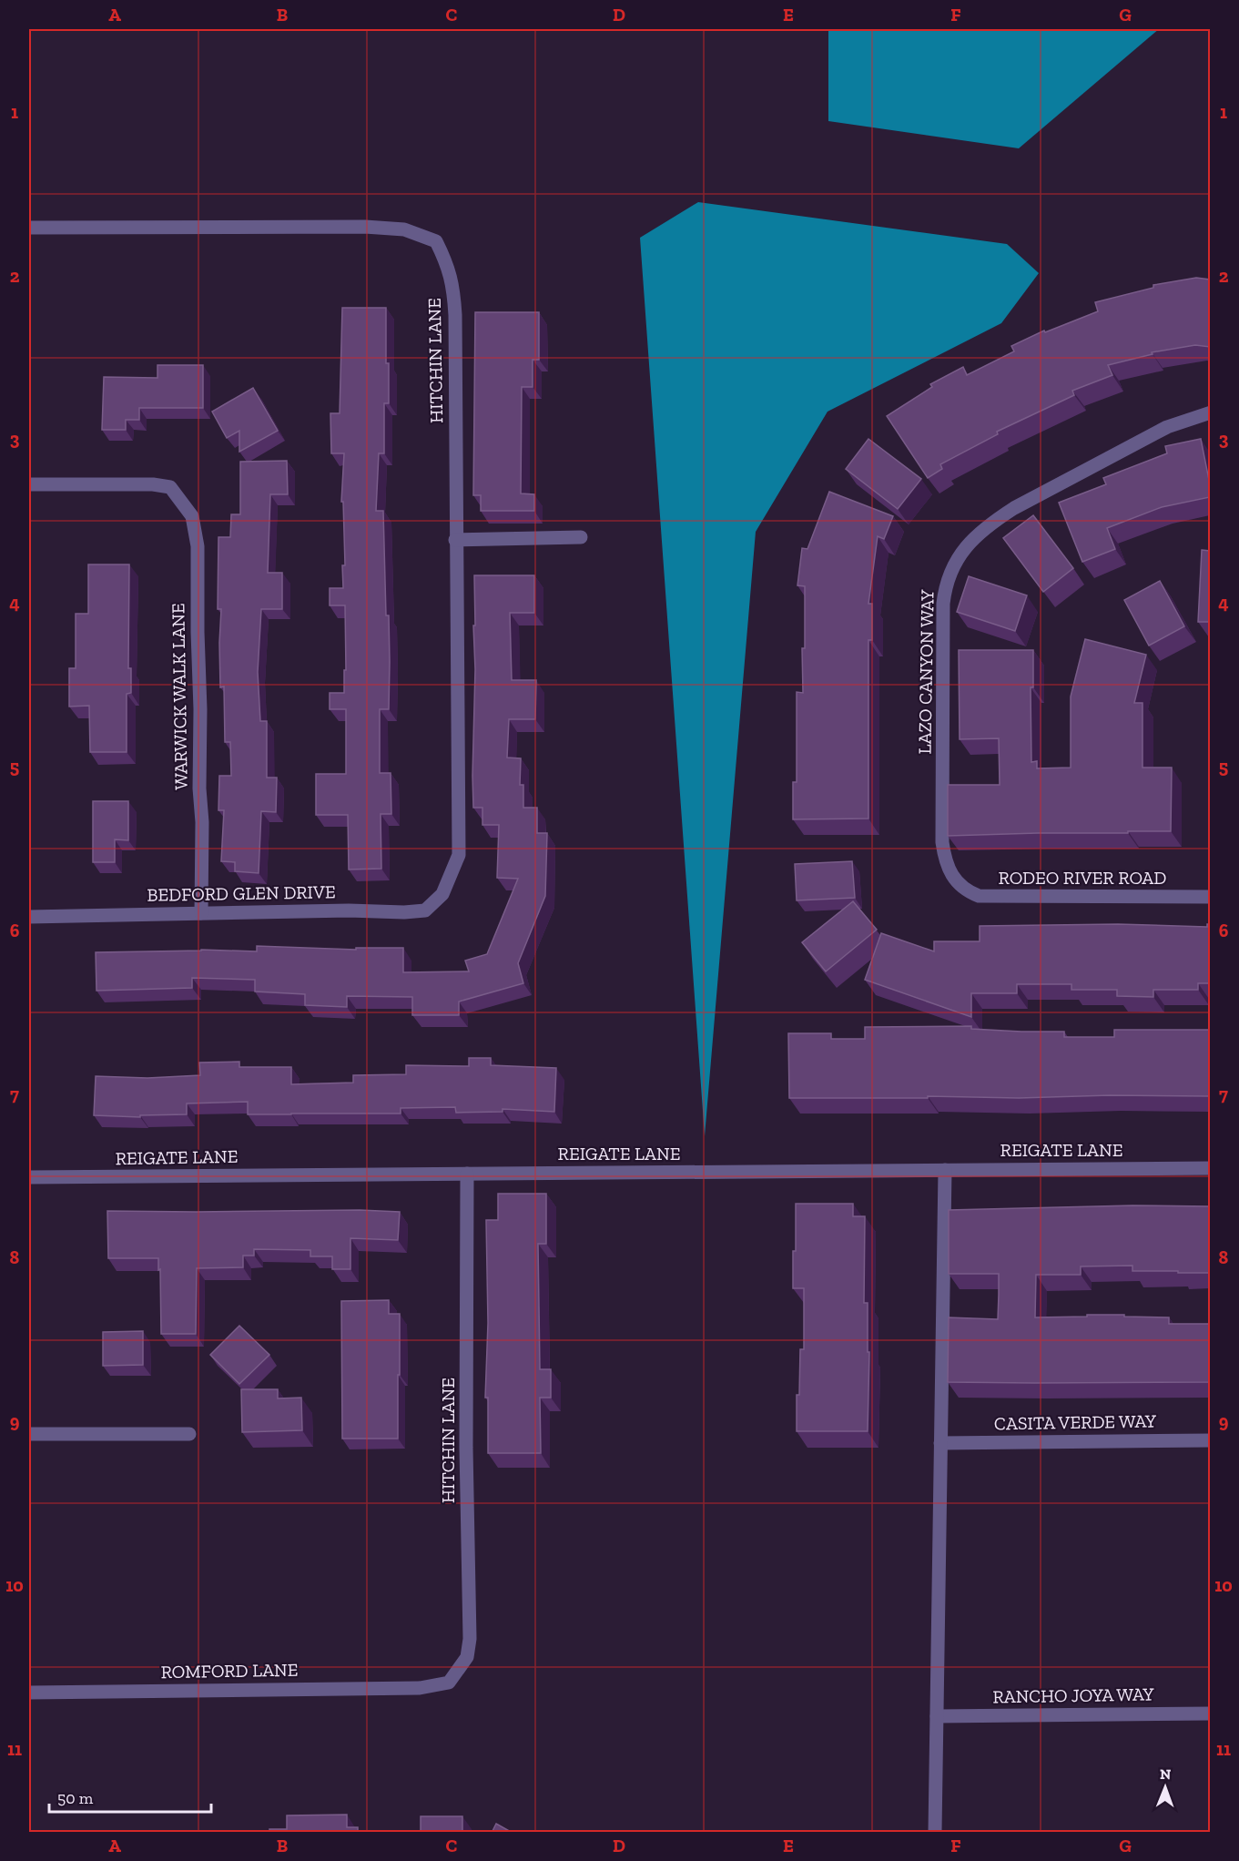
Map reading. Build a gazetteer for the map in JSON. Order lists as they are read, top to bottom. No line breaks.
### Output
{"streets":{"street":["HITCHIN LANE","LAZO CANYON WAY","WARWICK WALK LANE","RODEO RIVER ROAD","BEDFORD GLEN DRIVE","REIGATE LANE","CASITA VERDE WAY","ROMFORD LANE","RANCHO JOYA WAY"]},"crossings":[["HITCHIN LANE","BEDFORD GLEN DRIVE"],["HITCHIN LANE","REIGATE LANE"],["HITCHIN LANE","ROMFORD LANE"],["LAZO CANYON WAY","RODEO RIVER ROAD"],["WARWICK WALK LANE","BEDFORD GLEN DRIVE"]],"scale_bar":"50 m","north":"top","grid":{"columns":["A","B","C","D","E","F","G"],"rows":["1","2","3","4","5","6","7","8","9","10","11"]}}
